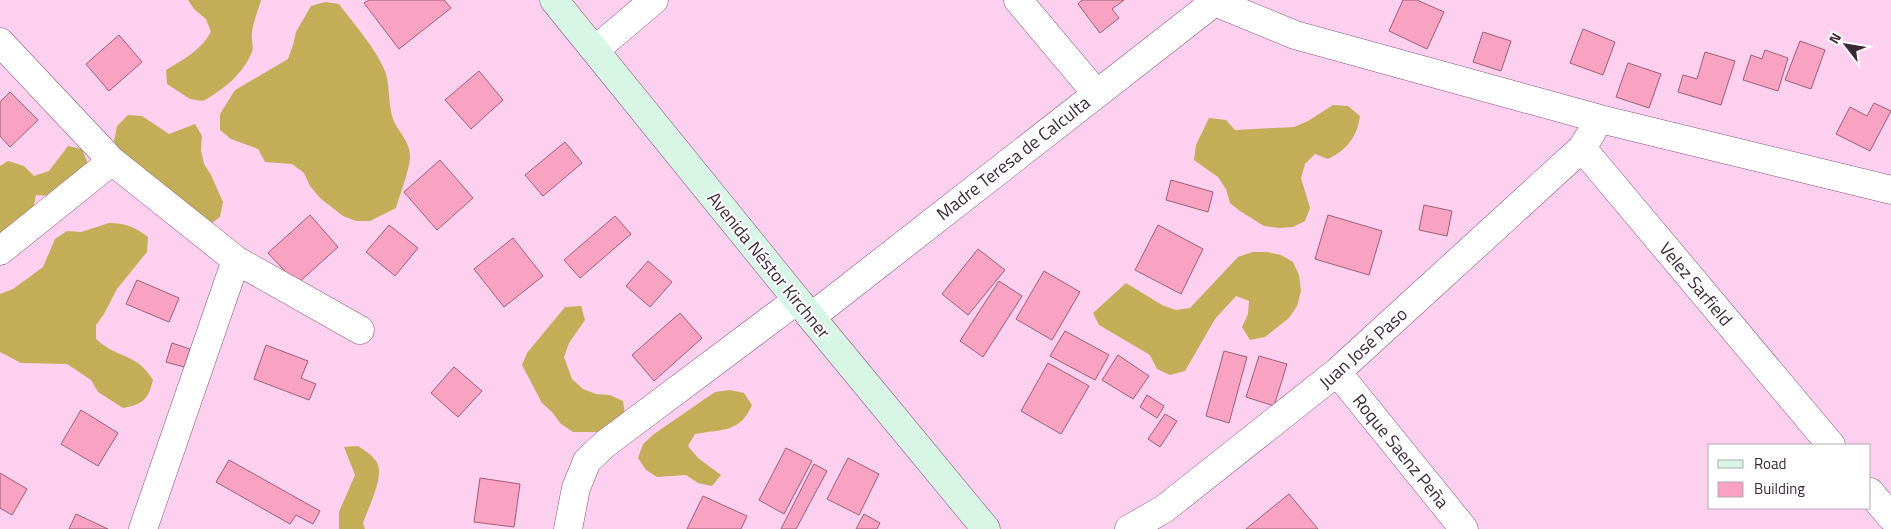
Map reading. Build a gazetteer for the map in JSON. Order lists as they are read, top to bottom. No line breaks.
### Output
{"streets":{"main road":["Avenida Néstor Kirchner"],"street":["Madre Teresa de Calculta","Velez Sarfield","Juan José Paso","Roque Saenz Peña"]},"crossings":[["Madre Teresa de Calculta","Avenida Néstor Kirchner"],["Velez Sarfield","Juan José Paso"],["Juan José Paso","Roque Saenz Peña"]],"legend":["Road","Building"],"north":"top left"}
